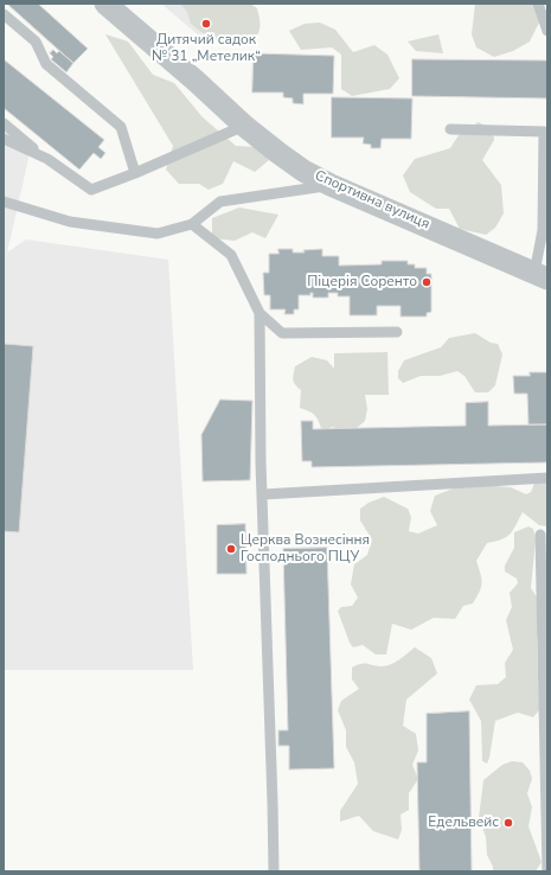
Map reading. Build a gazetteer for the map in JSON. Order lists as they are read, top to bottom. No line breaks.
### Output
{"streets":{"street":["Спортивна вулиця"]},"places":["Дитячий садок № 31 „Метелик“","Піцерія Соренто","Церква Вознесіння Господнього ПЦУ","Едельвейс"]}
